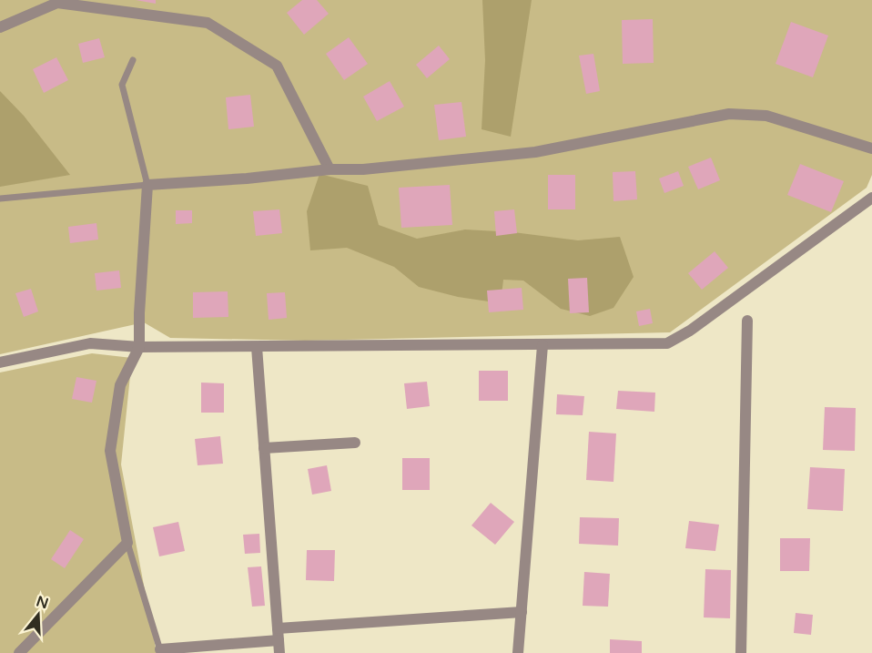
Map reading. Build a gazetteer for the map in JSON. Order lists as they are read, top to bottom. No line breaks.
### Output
{"north":"top"}
